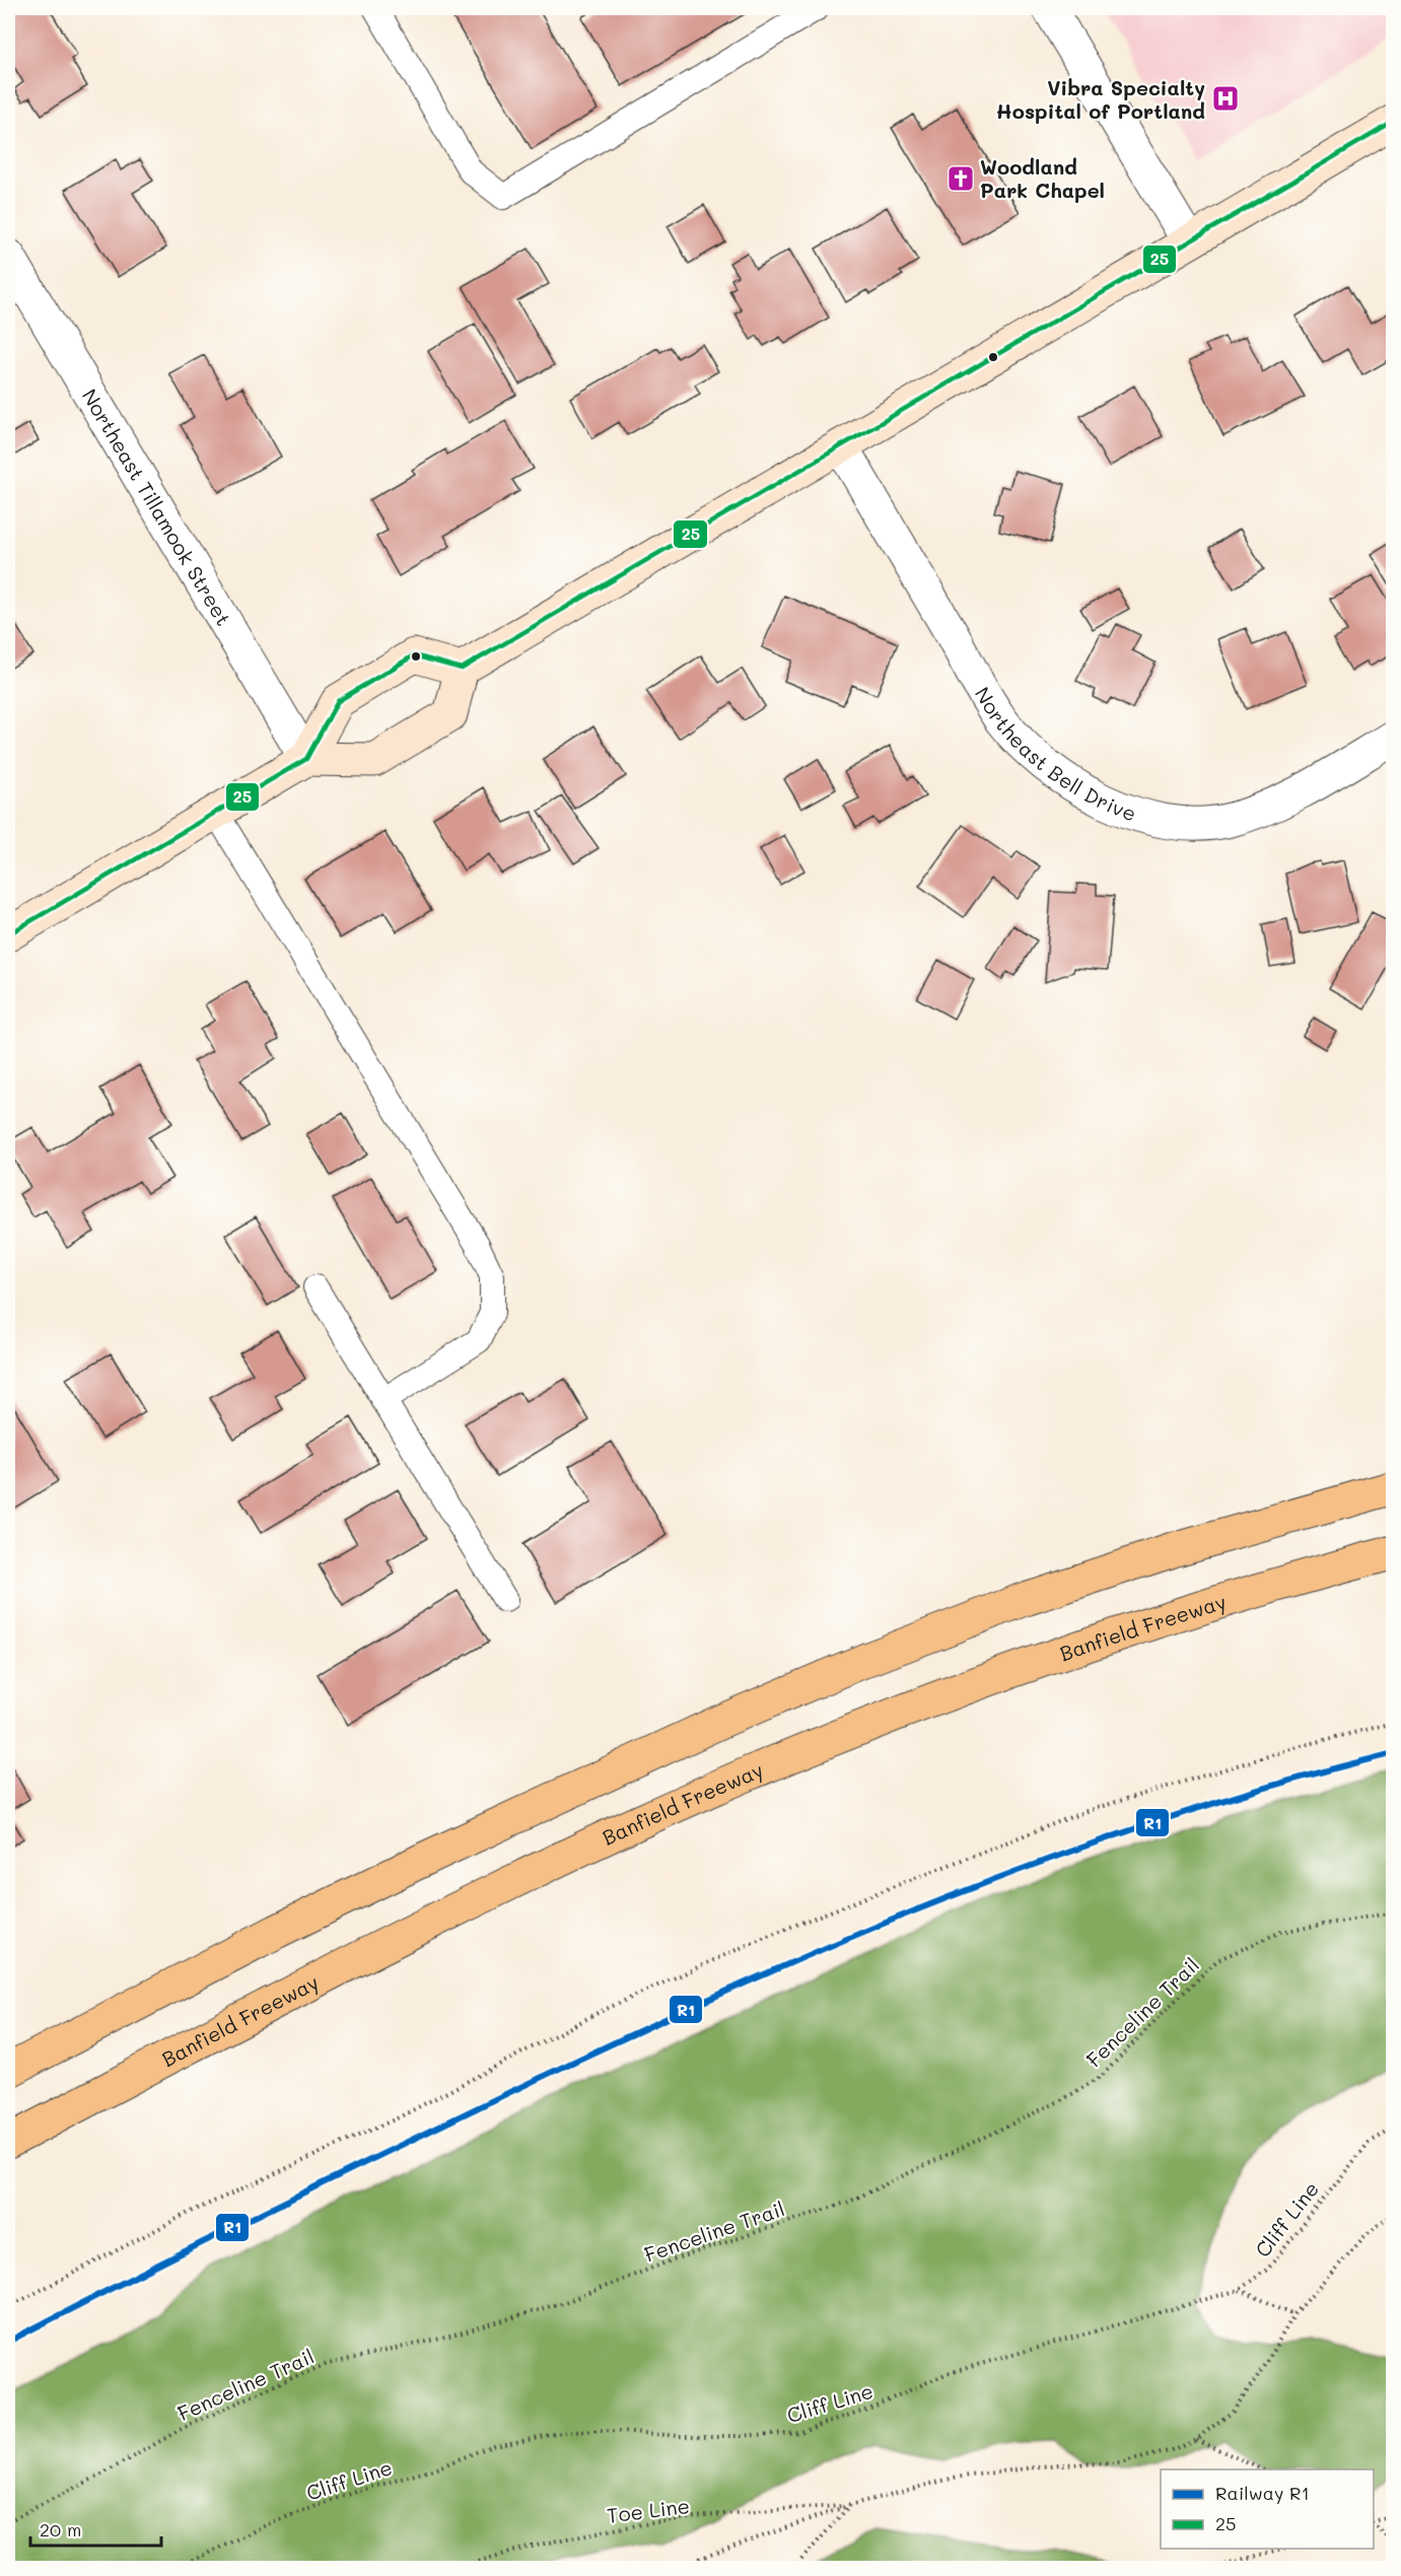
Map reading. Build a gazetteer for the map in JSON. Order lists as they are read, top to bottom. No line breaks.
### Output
{"streets":{"highway":["Banfield Freeway"],"street":["Northeast Tillamook Street","Northeast Bell Drive"],"path":["Fenceline Trail","Cliff Line","Toe Line"]},"places":{"hospital":["Vibra Specialty Hospital of Portland"],"church":["Woodland Park Chapel"]},"lines":["transit line 25","rail line R1"],"legend":["Railway R1","25"],"scale_bar":"20 m"}
